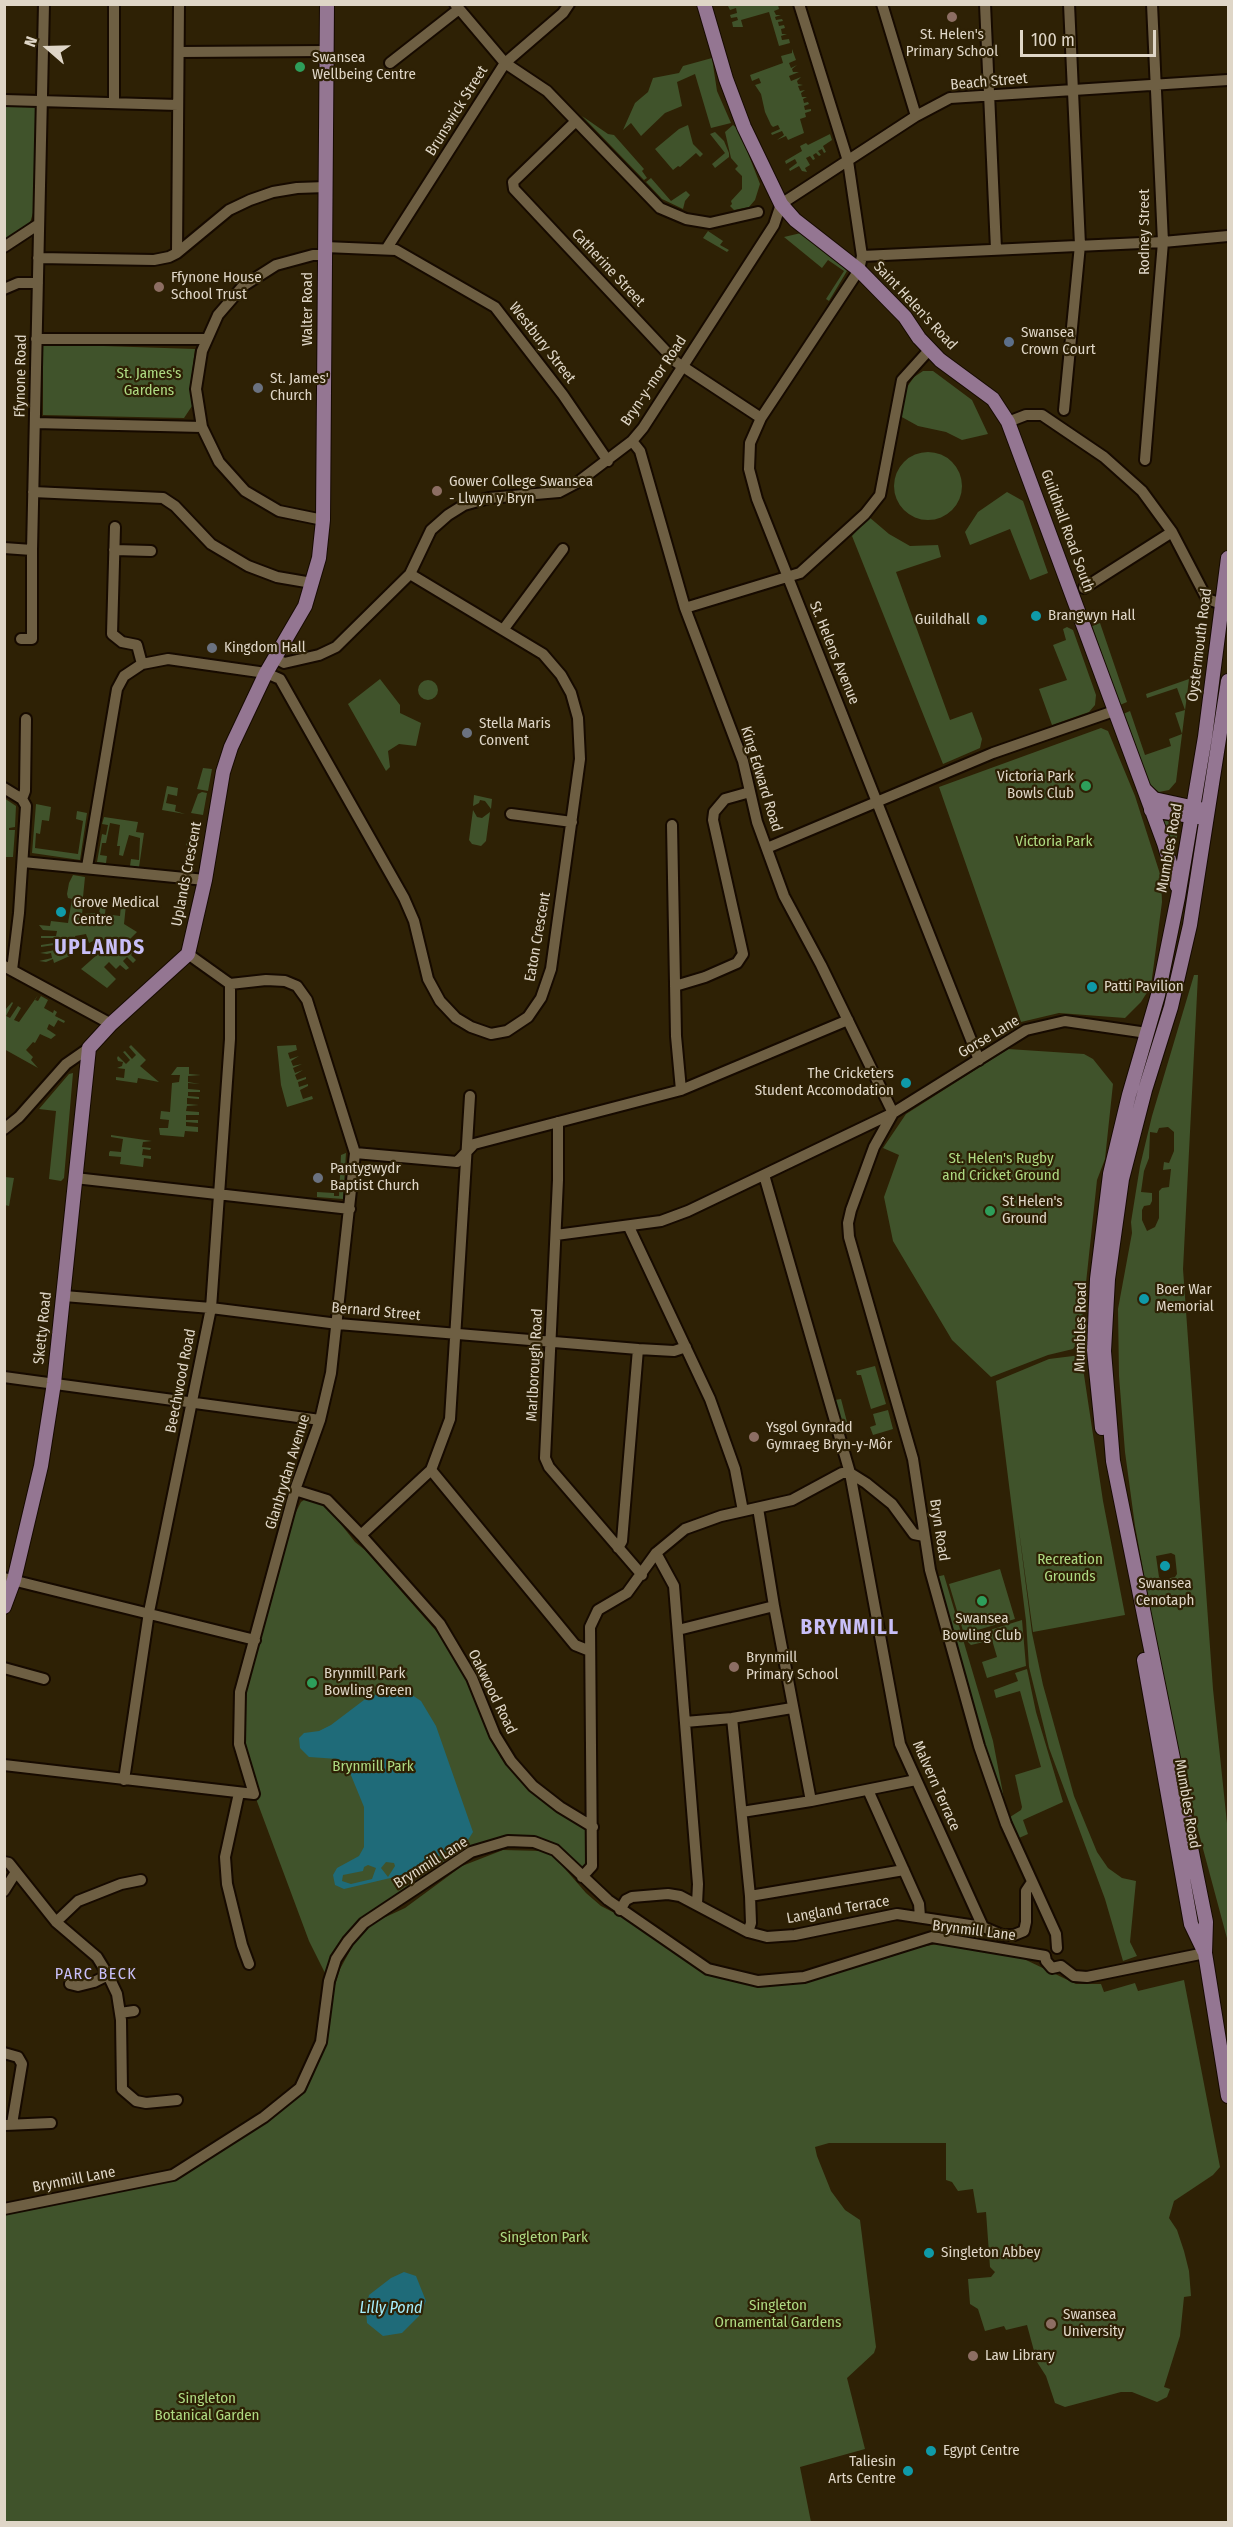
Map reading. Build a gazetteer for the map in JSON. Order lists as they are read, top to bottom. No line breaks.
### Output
{"streets":{"main road":["Saint Helen's Road","Walter Road","Guildhall Road South","Oystermouth Road","Mumbles Road","Uplands Crescent","Sketty Road"],"street":["Beach Street","Brunswick Street","Rodney Street","Catherine Street","Westbury Street","Ffynone Road","Bryn-y-mor Road","St. Helens Avenue","King Edward Road","Eaton Crescent","Gorse Lane","Bernard Street","Marlborough Road","Beechwood Road","Glanbrydan Avenue","Bryn Road","Oakwood Road","Malvern Terrace","Brynmill Lane","Langland Terrace"]},"crossings":[["Beach Street","Rodney Street"],["Beach Street","Saint Helen's Road"],["Beach Street","Bryn-y-mor Road"],["Brunswick Street","Westbury Street"],["Catherine Street","Bryn-y-mor Road"],["Catherine Street","St. Helens Avenue"],["Saint Helen's Road","Bryn-y-mor Road"],["Saint Helen's Road","Guildhall Road South"],["Saint Helen's Road","St. Helens Avenue"],["Walter Road","Westbury Street"],["Walter Road","Bryn-y-mor Road"],["Walter Road","Uplands Crescent"],["Walter Road","Eaton Crescent"],["Westbury Street","Bryn-y-mor Road"],["Bryn-y-mor Road","King Edward Road"],["Bryn-y-mor Road","Eaton Crescent"],["Guildhall Road South","Mumbles Road"],["Oystermouth Road","Mumbles Road"],["St. Helens Avenue","Gorse Lane"],["King Edward Road","Gorse Lane"],["King Edward Road","Bryn Road"],["Mumbles Road","Gorse Lane"],["Mumbles Road","Brynmill Lane"],["Uplands Crescent","Eaton Crescent"],["Gorse Lane","Marlborough Road"],["Gorse Lane","Bryn Road"],["Gorse Lane","Malvern Terrace"],["Bernard Street","Sketty Road"],["Bernard Street","Marlborough Road"],["Bernard Street","Beechwood Road"],["Bernard Street","Glanbrydan Avenue"],["Glanbrydan Avenue","Oakwood Road"],["Bryn Road","Brynmill Lane"],["Bryn Road","Langland Terrace"],["Malvern Terrace","Langland Terrace"],["Brynmill Lane","Langland Terrace"]],"districts":["UPLANDS","BRYNMILL","PARC BECK"],"water":["Lilly Pond"],"parks":["St. James's Gardens","Victoria Park","St. Helen's Rugby and Cricket Ground","Recreation Grounds","Brynmill Park","Singleton Park","Singleton Ornamental Gardens","Singleton Botanical Garden"],"places":["St. Helen's Primary School","Swansea Wellbeing Centre","Ffynone House School Trust","Swansea Crown Court","St. James' Church","Gower College Swansea - Llwyn y Bryn","Brangwyn Hall","Guildhall","Kingdom Hall","Stella Maris Convent","Victoria Park Bowls Club","Grove Medical Centre","Patti Pavilion","The Cricketers Student Accomodation","Pantygwydr Baptist Church","St Helen's Ground","Boer War Memorial","Ysgol Gynradd Gymraeg Bryn-y-Môr","Swansea Cenotaph","Swansea Bowling Club","Brynmill Primary School","Brynmill Park Bowling Green","Singleton Abbey","Swansea University","Law Library","Egypt Centre","Taliesin Arts Centre"],"scale_bar":"100 m","north":"left"}
